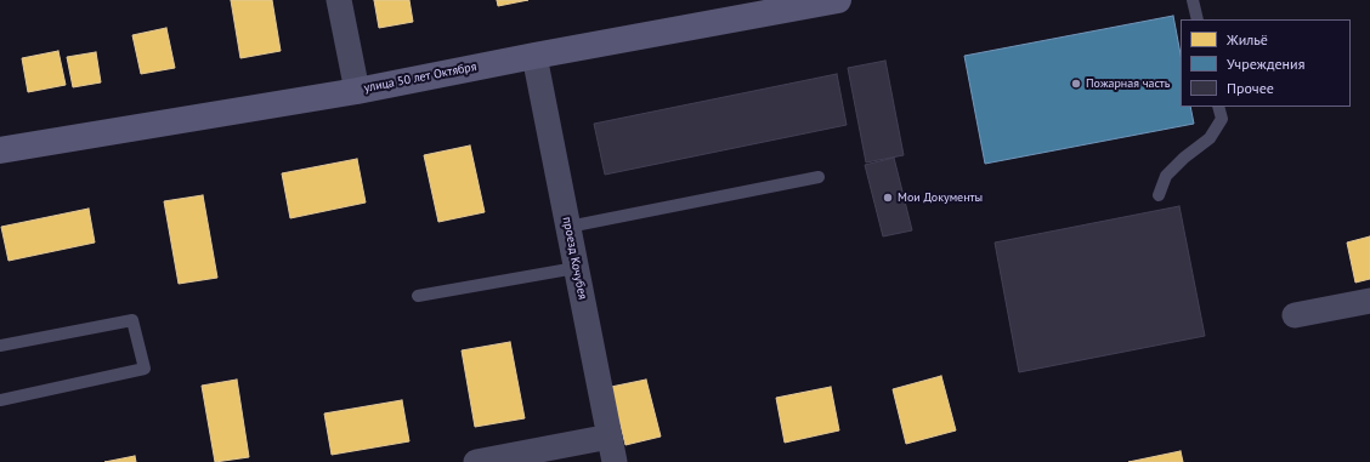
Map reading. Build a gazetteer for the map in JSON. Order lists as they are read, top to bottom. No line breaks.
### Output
{"streets":{"main road":["улица 50 лет Октября"],"street":["проезд Кочубея"]},"crossings":[["улица 50 лет Октября","проезд Кочубея"]],"places":["Пожарная часть","Мои Документы"],"legend":["Жильё","Учреждения","Прочее"]}
